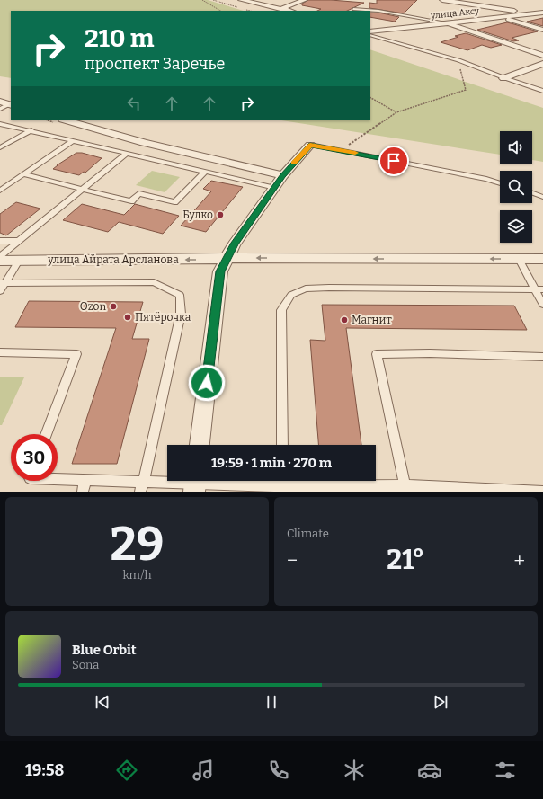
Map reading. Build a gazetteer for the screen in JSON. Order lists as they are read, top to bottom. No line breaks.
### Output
{"streets":{"street":["улица Аксу","улица Айрата Арсланова"]},"places":["Булко","Ozon","Пятёрочка","Магнит"],"page":{"turn":["210 m","проспект Заречье"],"limit":"30","trip":"19:59 · 1 min · 270 m","tile":[["29","km/h"],"Climate"],"heat":["−","21°","+"],"song":["Blue Orbit","Sona"],"tabs":"19:58"}}
